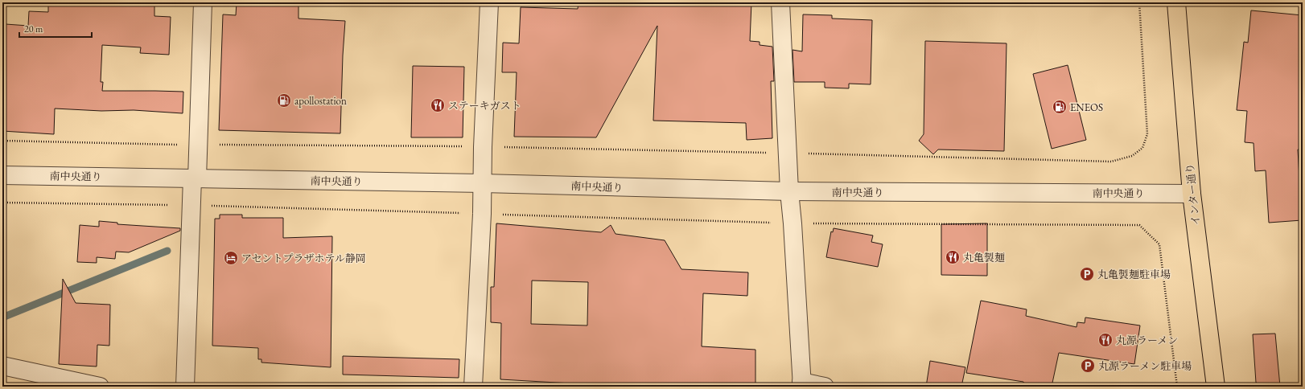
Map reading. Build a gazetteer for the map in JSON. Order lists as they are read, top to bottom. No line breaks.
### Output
{"streets":{"main road":["インター通り"],"street":["南中央通り"]},"crossings":[["南中央通り","インター通り"]],"places":{"fuel station":["apollostation","ENEOS"],"restaurant":["ステーキガスト","丸亀製麺","丸源ラーメン"],"hotel":["アセントプラザホテル静岡"],"parking":["丸亀製麺駐車場","丸源ラーメン駐車場"]},"scale_bar":"20 m"}
